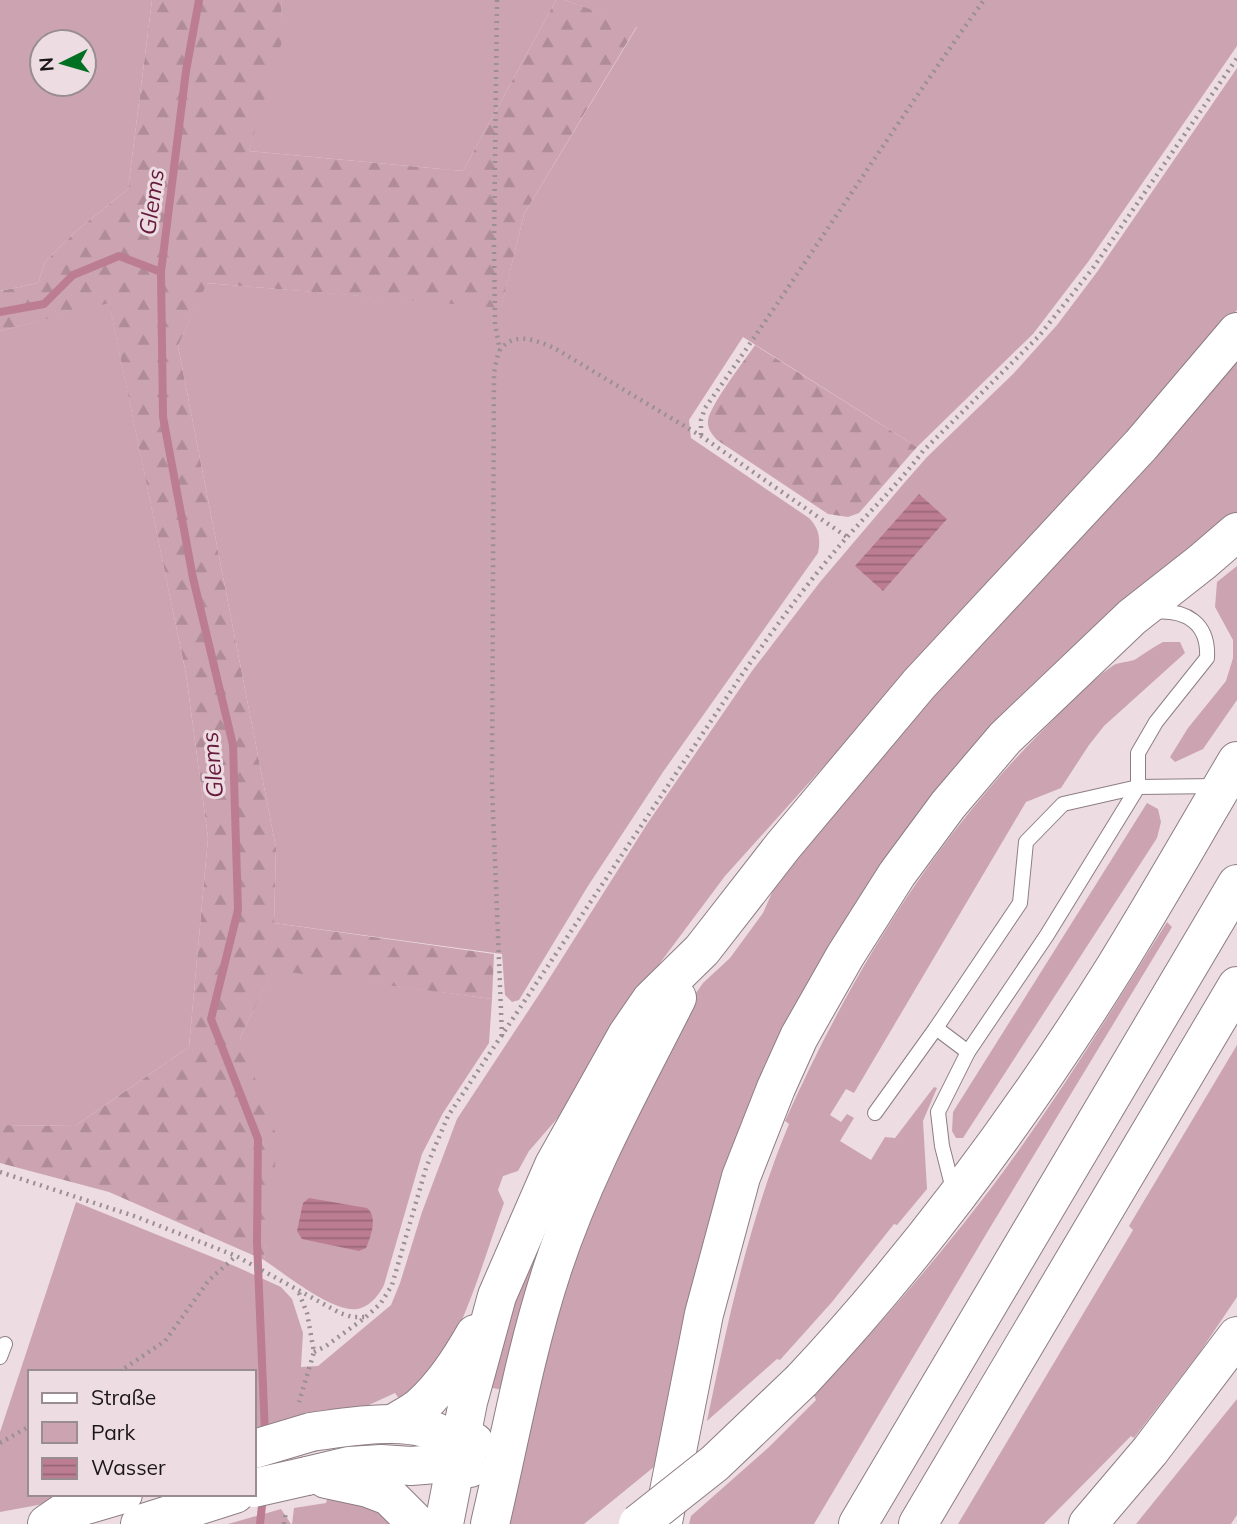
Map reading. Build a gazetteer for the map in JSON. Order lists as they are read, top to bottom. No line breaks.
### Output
{"water":["Glems"],"legend":["Straße","Park","Wasser"],"north":"left"}
